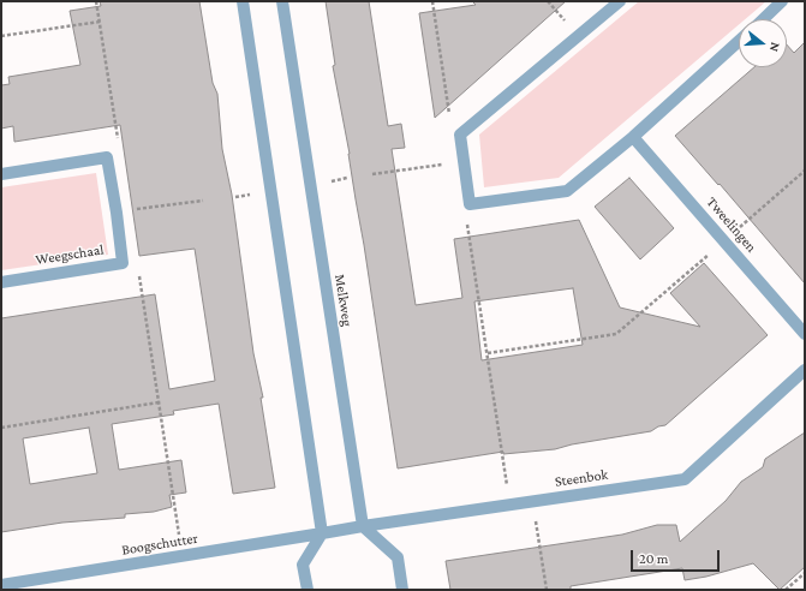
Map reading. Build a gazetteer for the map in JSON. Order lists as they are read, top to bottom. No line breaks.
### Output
{"streets":{"street":["Tweelingen","Weegschaal","Melkweg","Steenbok","Boogschutter"]},"crossings":[["Melkweg","Steenbok"],["Steenbok","Boogschutter"]],"scale_bar":"20 m","north":"right"}
